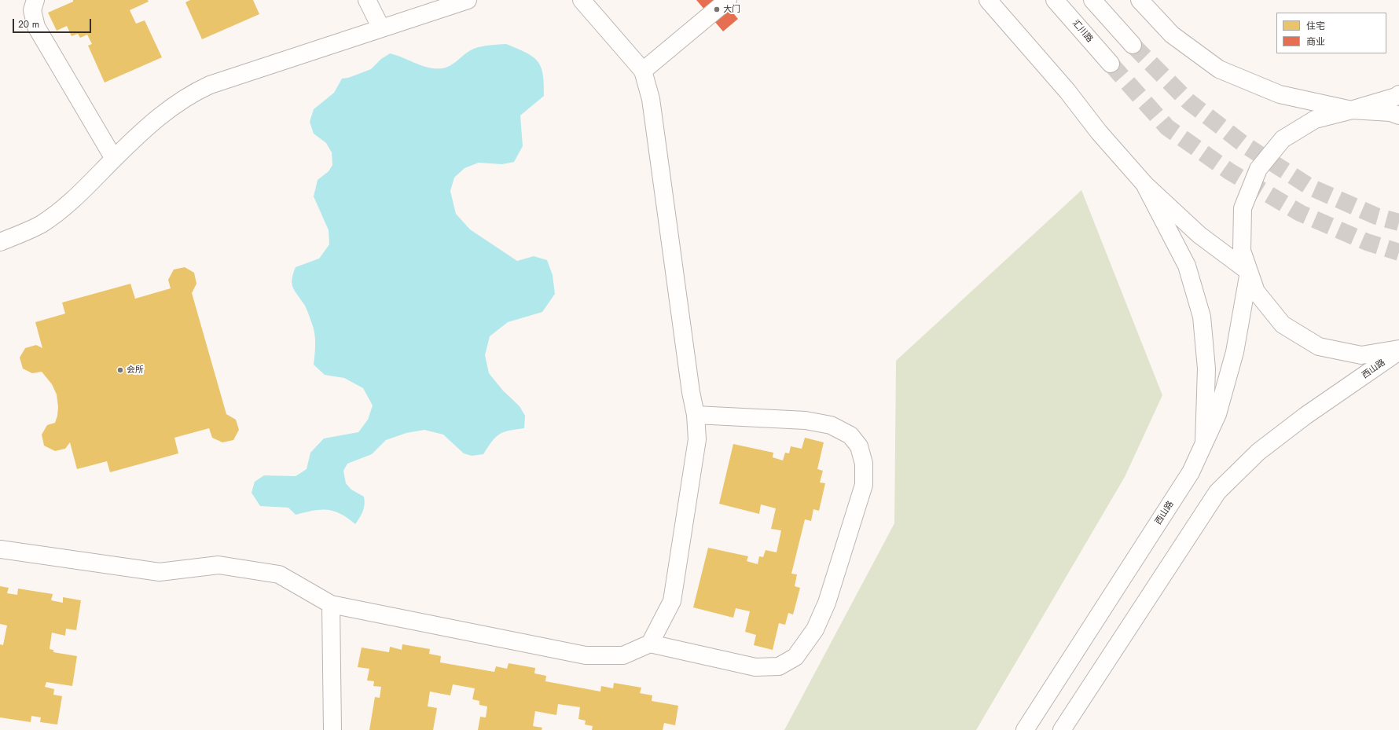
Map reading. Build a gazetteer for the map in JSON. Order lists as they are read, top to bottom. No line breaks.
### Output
{"streets":{"main road":["汇川路","西山路"]},"places":["大门","会所"],"legend":["住宅","商业"],"scale_bar":"20 m"}
